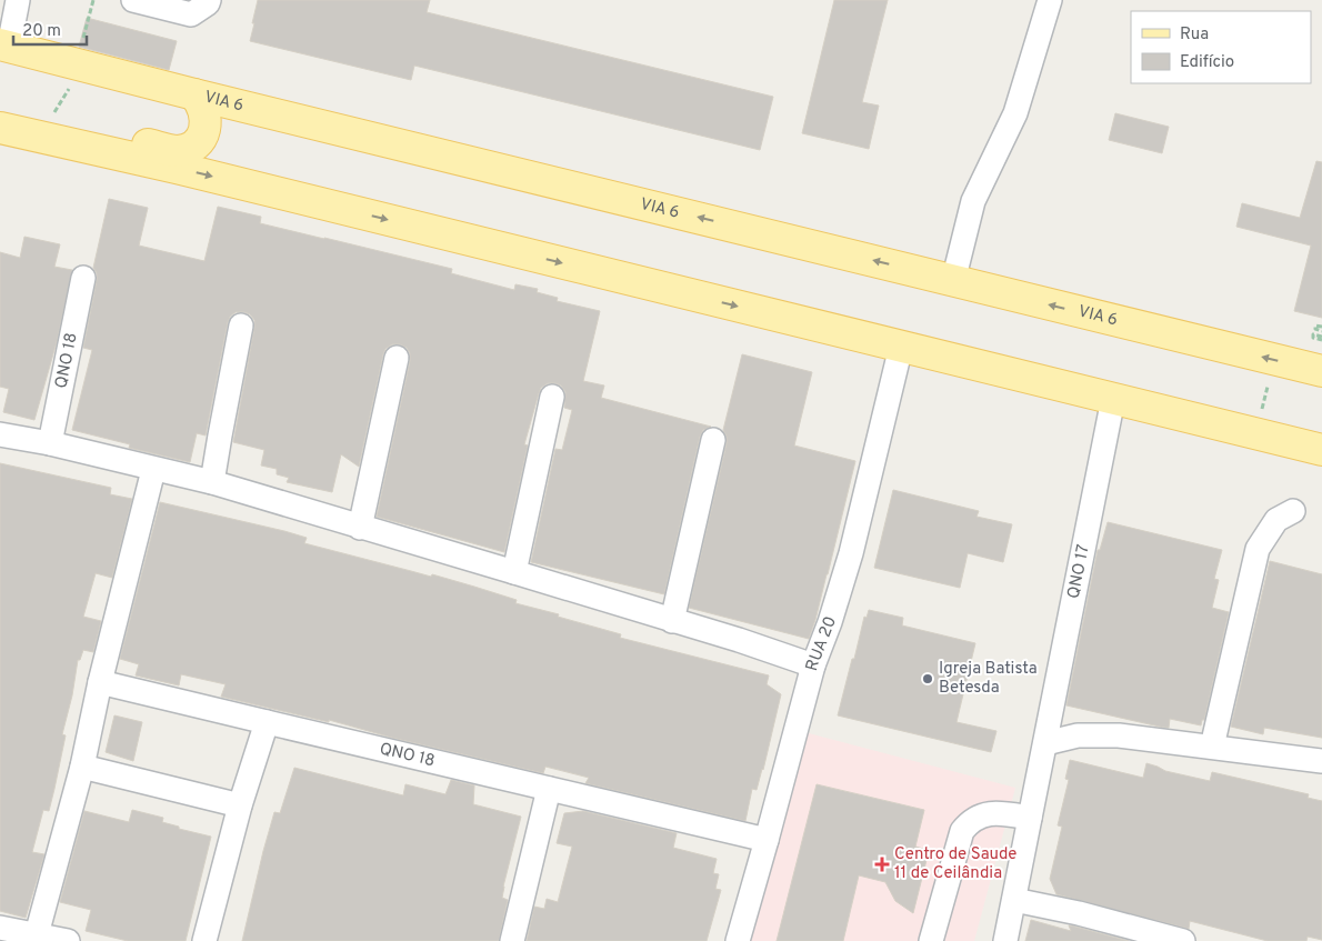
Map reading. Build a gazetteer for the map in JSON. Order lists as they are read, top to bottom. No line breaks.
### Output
{"streets":{"main road":["VIA 6"],"street":["QNO 18","QNO 17","RUA 20"]},"crossings":[["QNO 18","RUA 20"]],"places":{"other":["Igreja Batista Betesda"],"health":["Centro de Saude 11 de Ceilândia"]},"legend":["Rua","Edifício"],"scale_bar":"20 m"}
